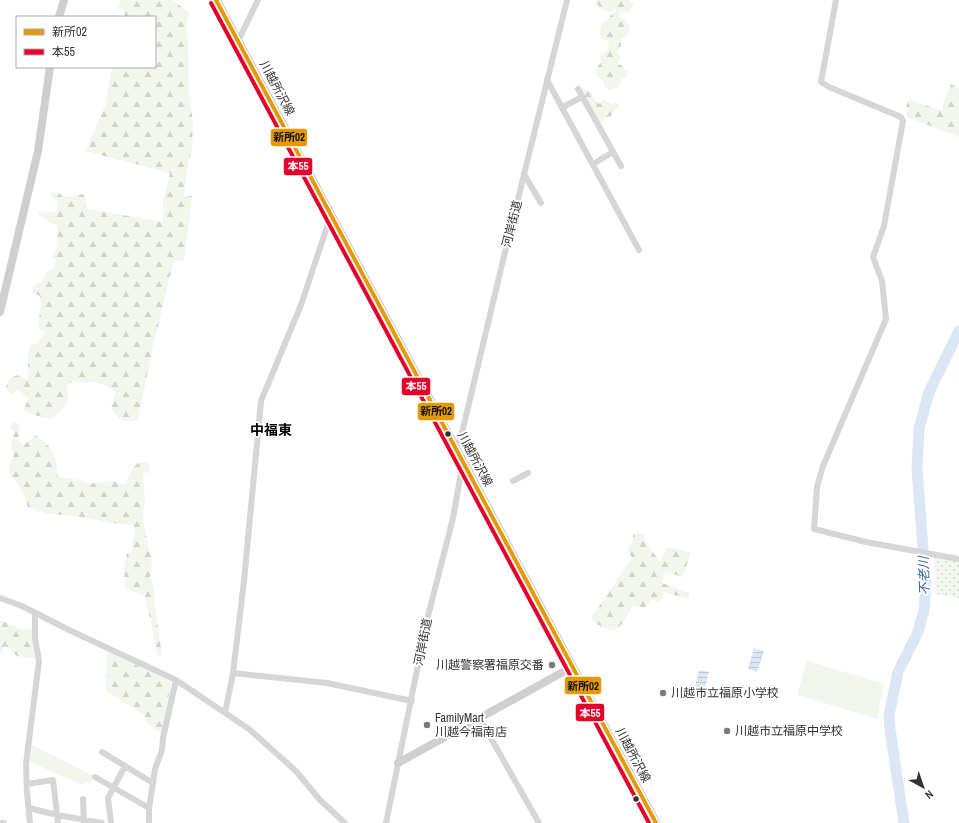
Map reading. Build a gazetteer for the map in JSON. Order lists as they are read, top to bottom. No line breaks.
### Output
{"streets":{"main road":["川越所沢線"],"street":["河岸街道"]},"crossings":[["川越所沢線","河岸街道"]],"districts":["中福東"],"water":["不老川"],"places":["川越警察署福原交番","川越市立福原小学校","FamilyMart 川越今福南店","川越市立福原中学校"],"lines":["transit line 新所02","transit line 本55"],"legend":["新所02","本55"],"north":"bottom right"}
